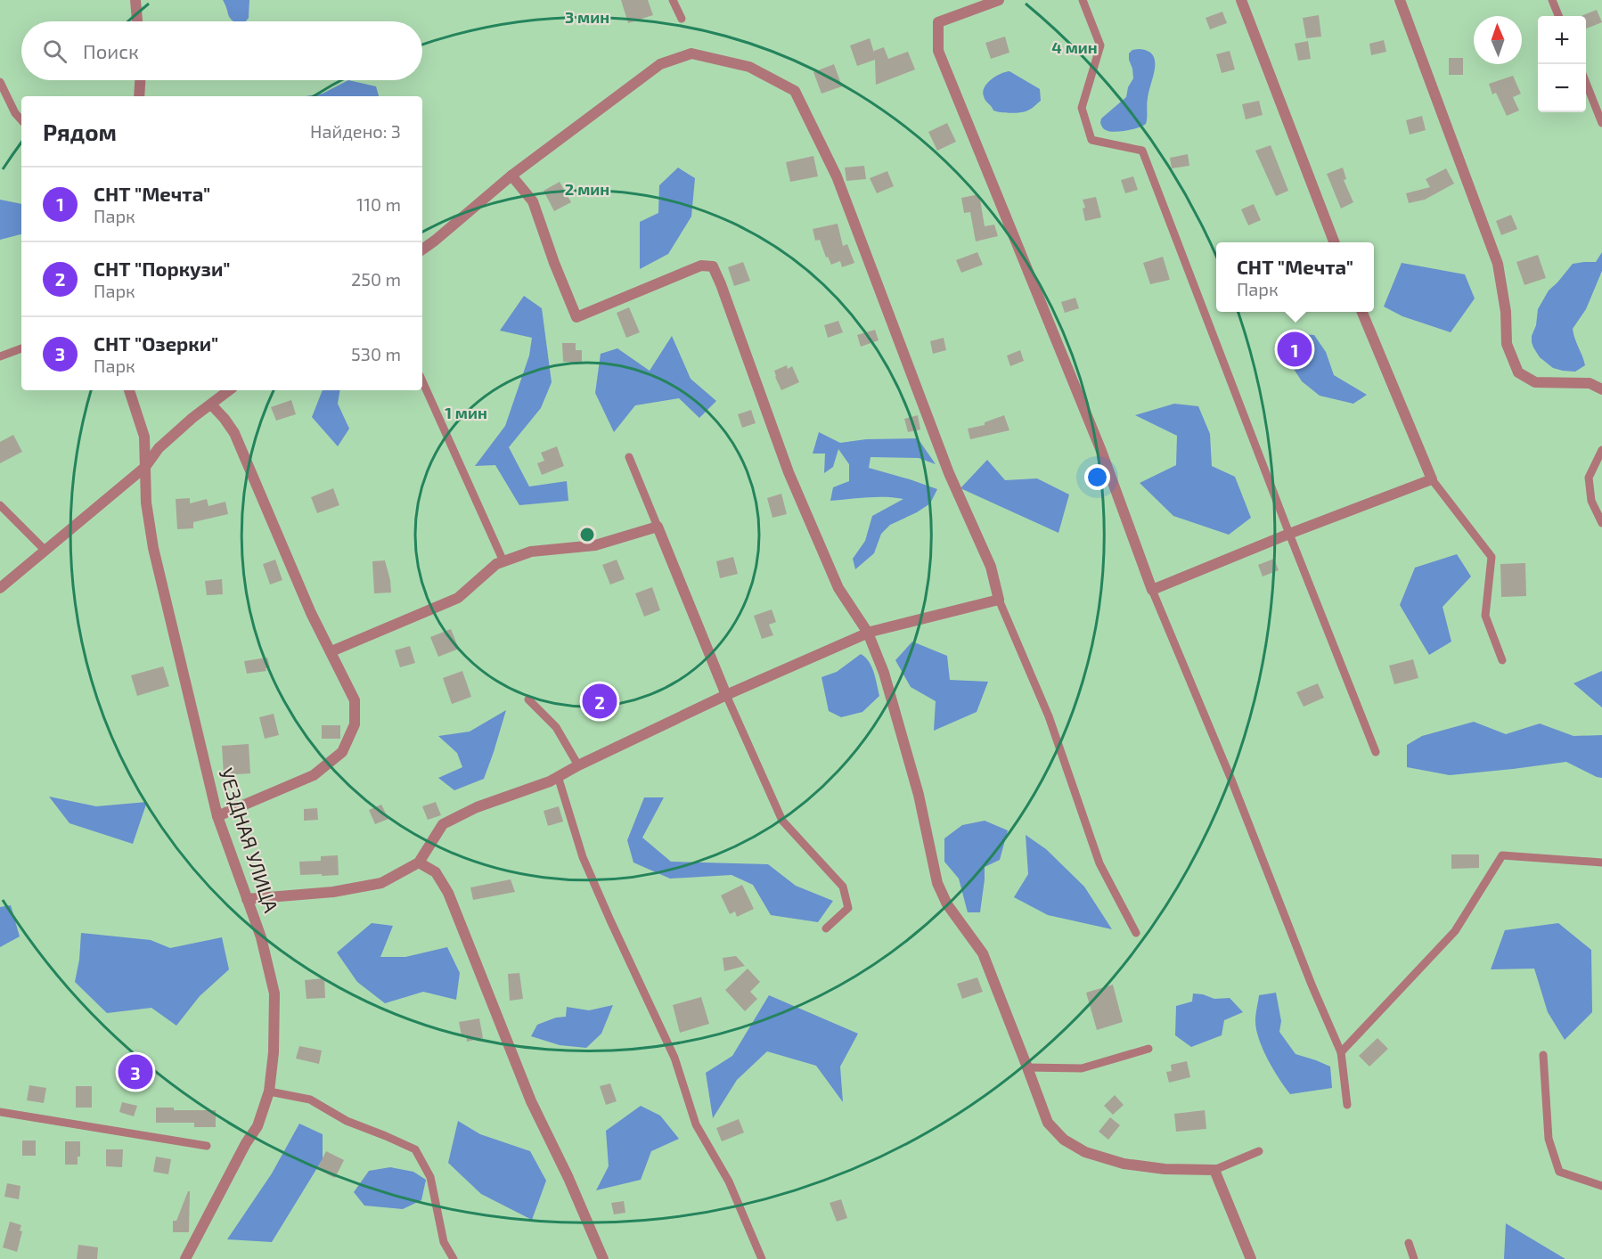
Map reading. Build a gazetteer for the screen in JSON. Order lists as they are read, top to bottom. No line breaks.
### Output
{"streets":{"street":["УЕЗДНАЯ УЛИЦА"]},"north":"top","page":{"map_buttons":["+","−"],"search":"Поиск","heading":["Рядом","Найдено: 3"],"list":[{"mark":"1","name":"СНТ \"Мечта\"","note":"Парк","value":"110 m"},{"mark":"2","name":"СНТ \"Поркузи\"","note":"Парк","value":"250 m"},{"mark":"3","name":"СНТ \"Озерки\"","note":"Парк","value":"530 m"}],"popup":["СНТ \"Мечта\"","Парк"],"pins":["1","2","3"]},"rings":["3 мин","4 мин","2 мин","1 мин"]}
